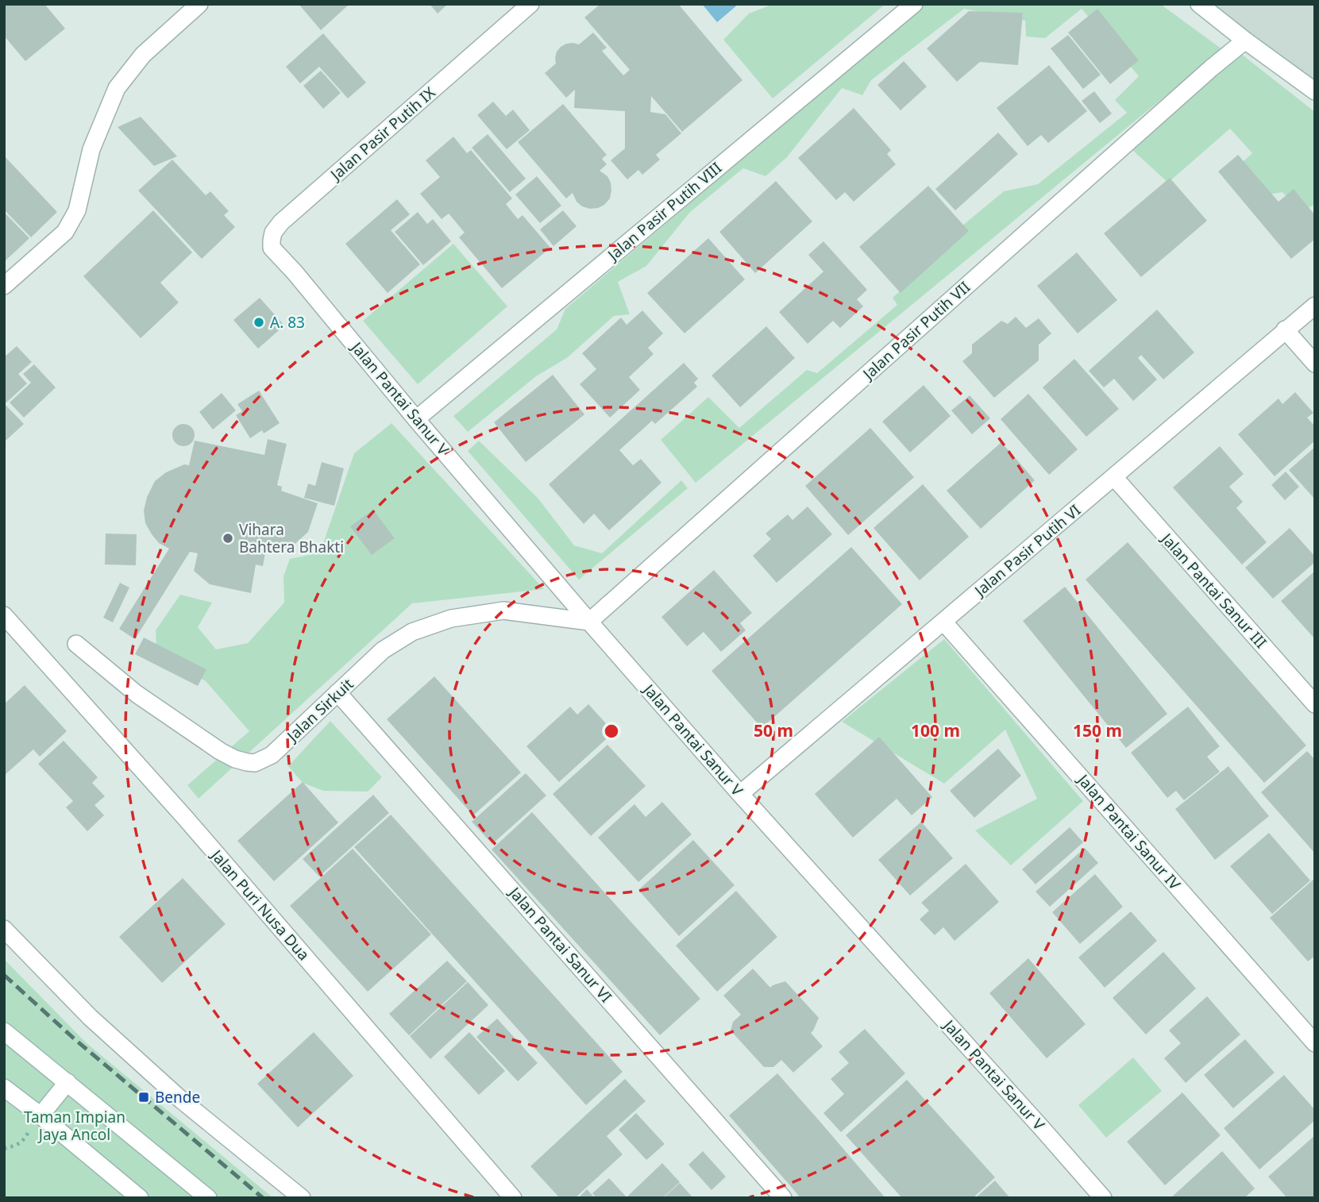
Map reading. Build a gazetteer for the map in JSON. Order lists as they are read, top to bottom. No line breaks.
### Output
{"streets":{"street":["Jalan Pasir Putih IX","Jalan Pasir Putih VIII","Jalan Pasir Putih VII","Jalan Pantai Sanur V","Jalan Pasir Putih VI","Jalan Pantai Sanur III","Jalan Sirkuit","Jalan Pantai Sanur IV","Jalan Puri Nusa Dua","Jalan Pantai Sanur VI"]},"crossings":[["Jalan Pasir Putih IX","Jalan Pantai Sanur V"],["Jalan Pasir Putih VIII","Jalan Pantai Sanur V"],["Jalan Pasir Putih VII","Jalan Pantai Sanur V"],["Jalan Pasir Putih VII","Jalan Sirkuit"],["Jalan Pantai Sanur V","Jalan Pasir Putih VI"],["Jalan Pantai Sanur V","Jalan Sirkuit"],["Jalan Pasir Putih VI","Jalan Pantai Sanur III"],["Jalan Pasir Putih VI","Jalan Pantai Sanur IV"],["Jalan Sirkuit","Jalan Pantai Sanur VI"]],"parks":["Taman Impian Jaya Ancol"],"places":{"other":["A. 83","Vihara Bahtera Bhakti"],"transit":["Bende"]},"rings":["50 m","100 m","150 m"]}
